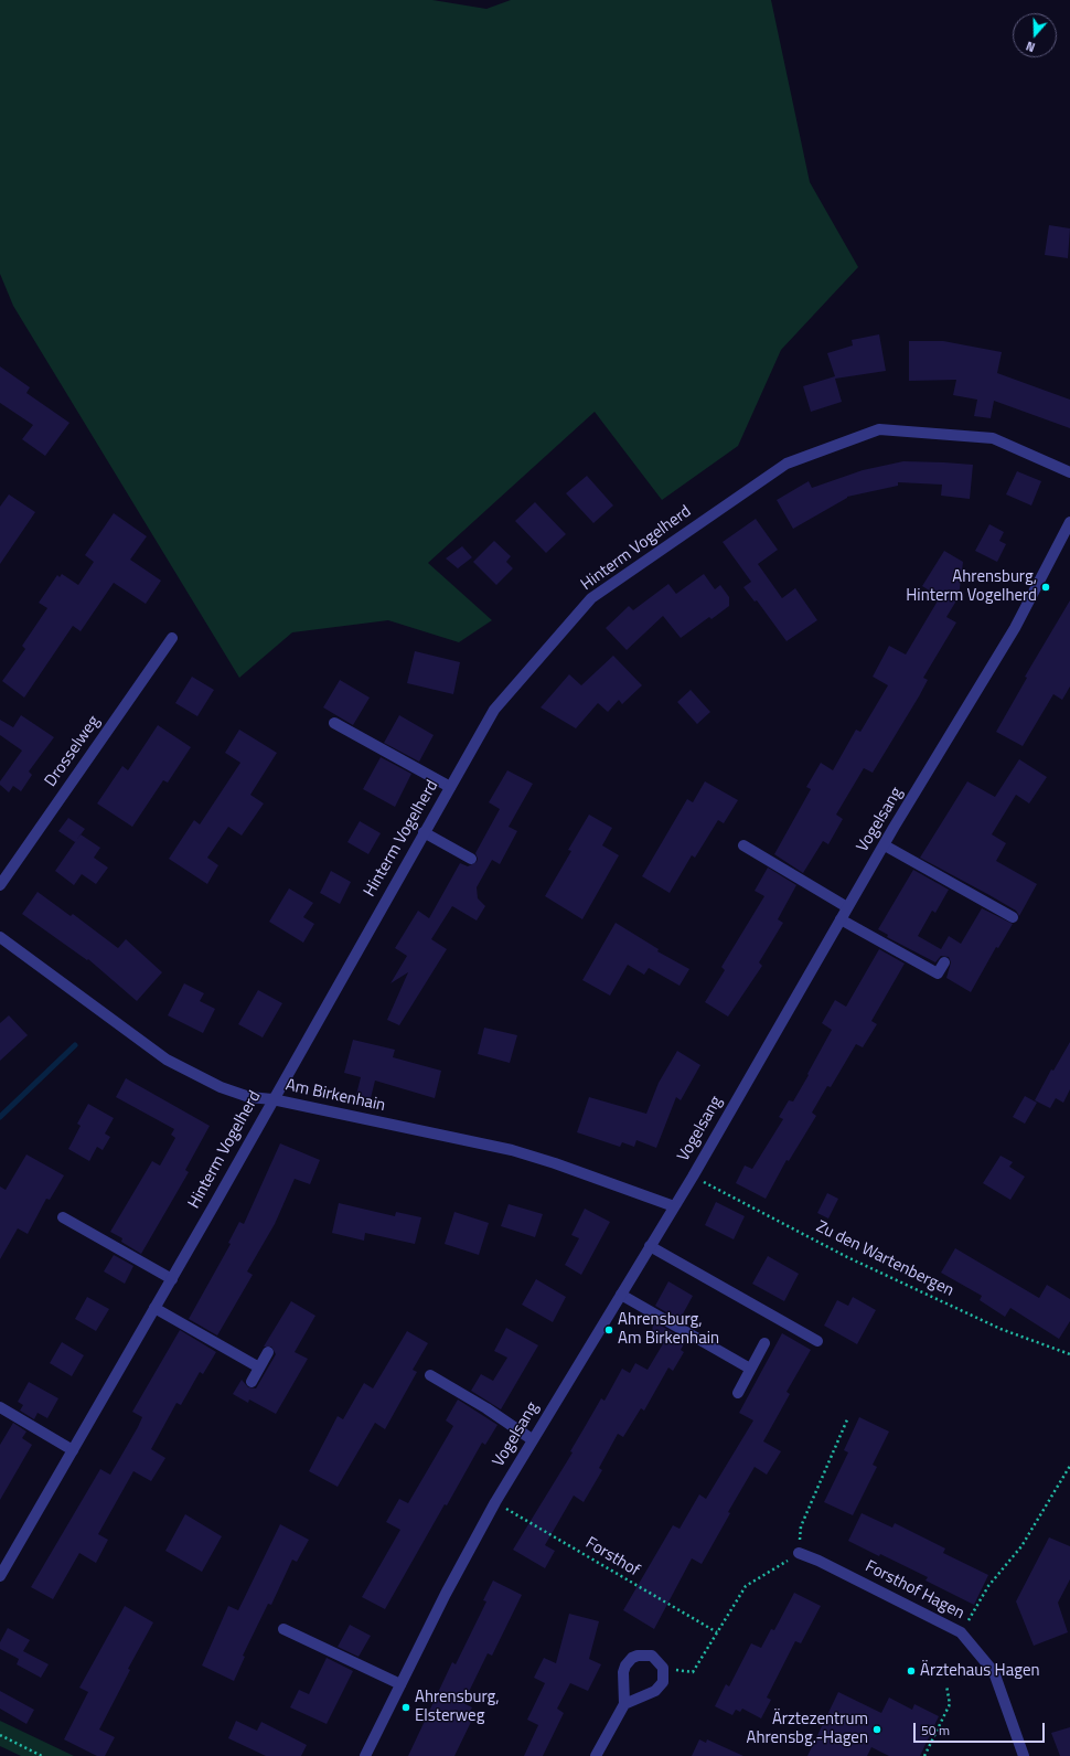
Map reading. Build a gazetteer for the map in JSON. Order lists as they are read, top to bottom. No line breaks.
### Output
{"streets":{"street":["Hinterm Vogelherd","Drosselweg","Vogelsang","Am Birkenhain","Forsthof Hagen"],"path":["Zu den Wartenbergen","Forsthof"]},"crossings":[["Hinterm Vogelherd","Am Birkenhain"],["Vogelsang","Am Birkenhain"],["Vogelsang","Zu den Wartenbergen"],["Vogelsang","Forsthof"]],"places":["Ahrensburg, Hinterm Vogelherd","Ahrensburg, Am Birkenhain","Ärztehaus Hagen","Ahrensburg, Elsterweg","Ärztezentrum Ahrensbg.-Hagen"],"scale_bar":"50 m","north":"bottom"}
